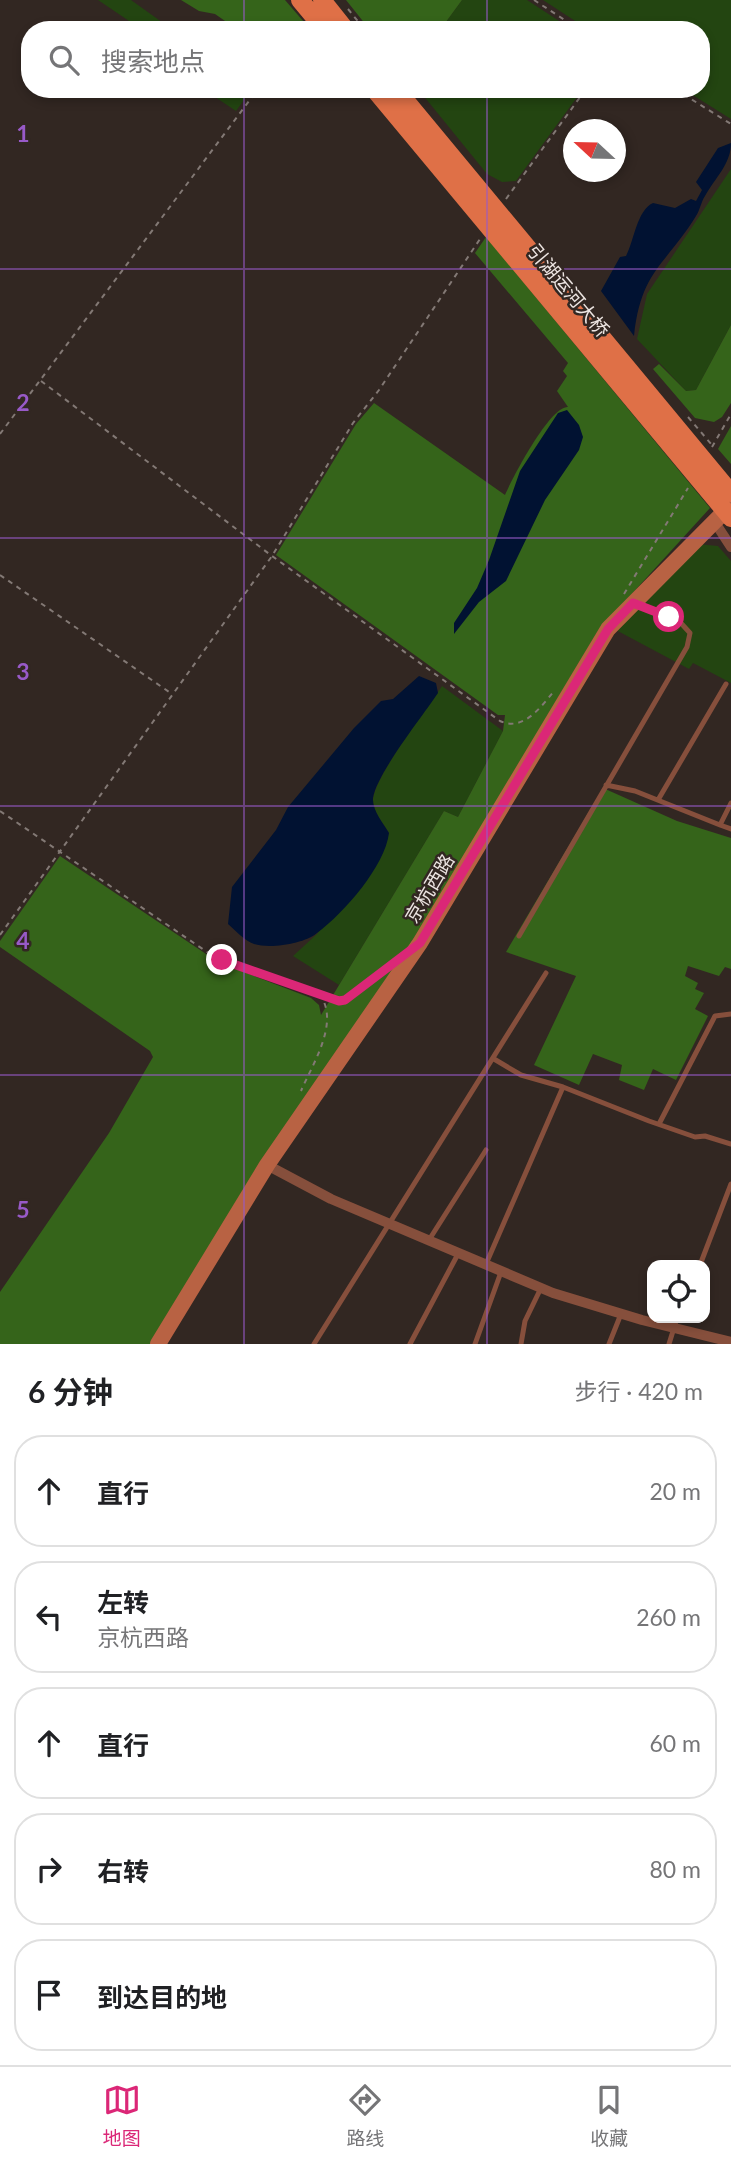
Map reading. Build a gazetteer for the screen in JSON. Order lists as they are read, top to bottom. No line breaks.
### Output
{"streets":{"main road":["引湖运河大桥","京杭西路"]},"crossings":[["引湖运河大桥","京杭西路"]],"north":"left","page":{"search":"搜索地点","heading":["6 分钟","步行 · 420 m"],"list":[["直行","20 m"],["左转","京杭西路","260 m"],["直行","60 m"],["右转","80 m"],"到达目的地"],"nav":["地图","路线","收藏"]},"grid":{"rows":["1","2","3","4","5"]}}
